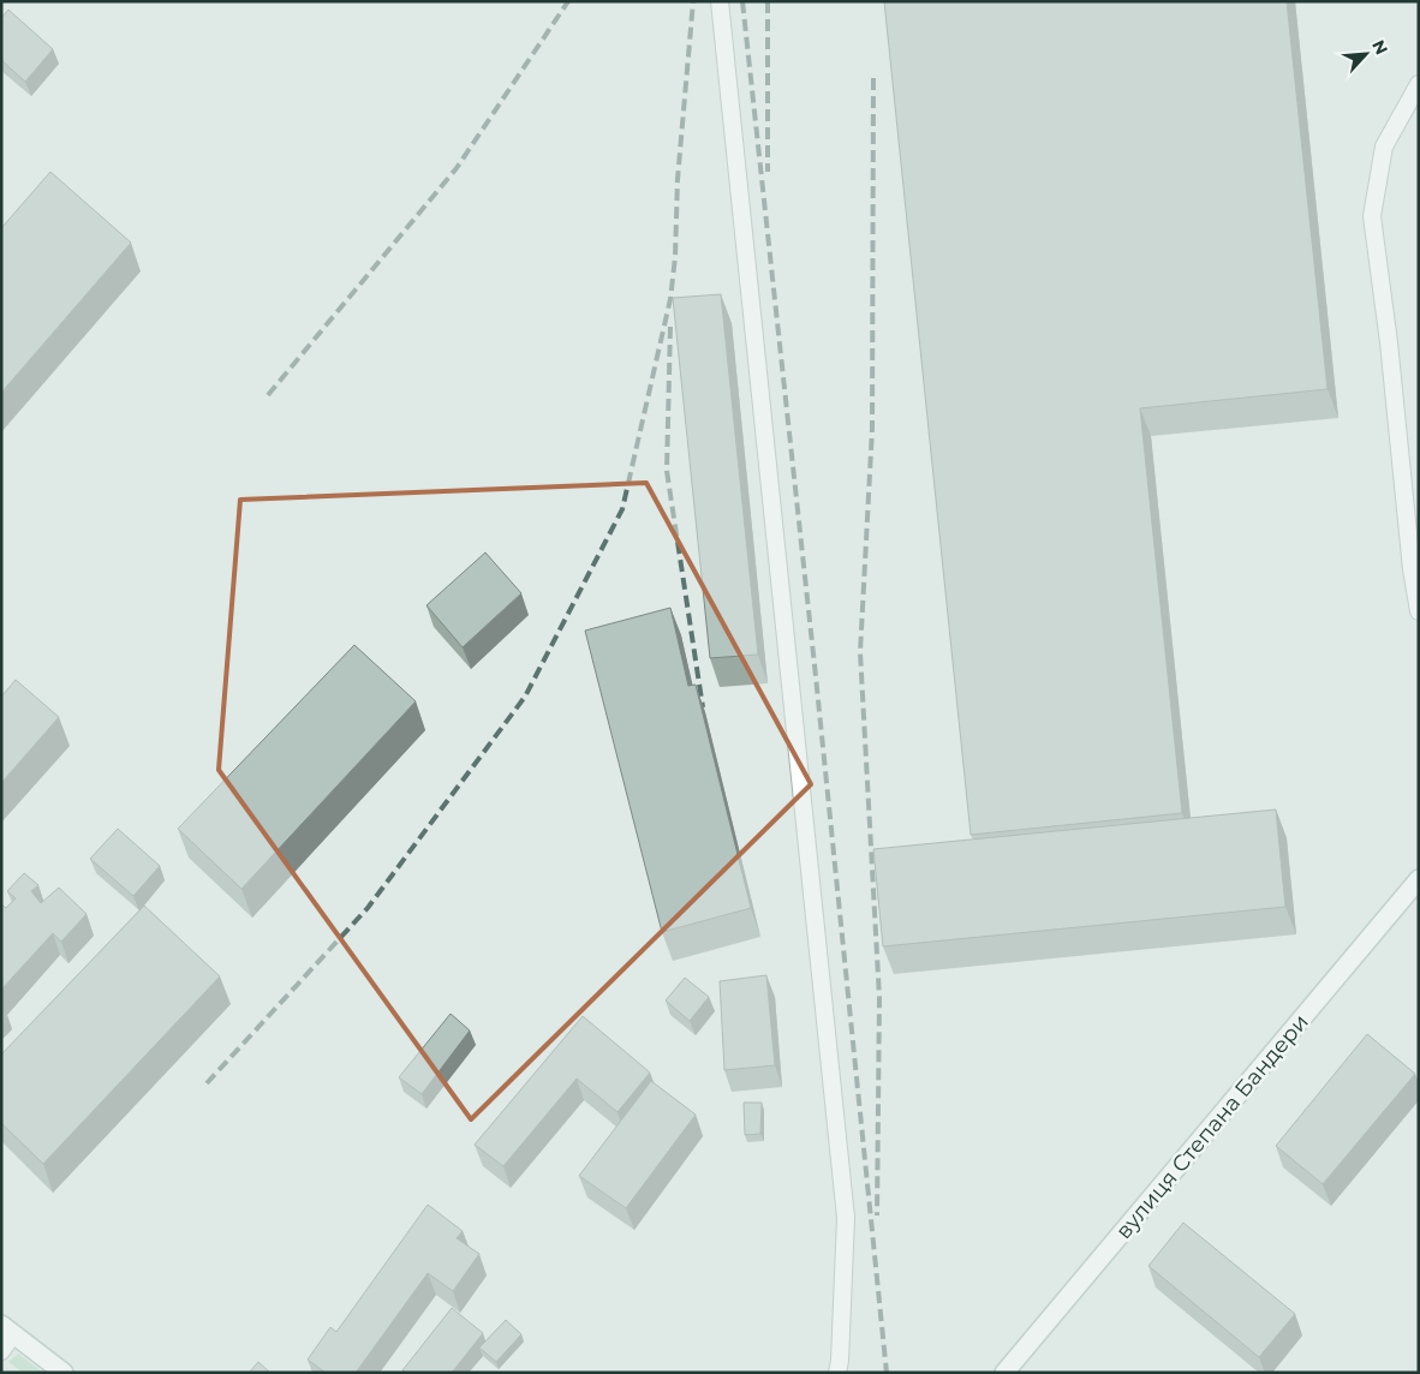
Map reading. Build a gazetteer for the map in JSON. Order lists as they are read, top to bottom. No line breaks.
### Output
{"streets":{"street":["вулиця Степана Бандери"]},"north":"top right"}
